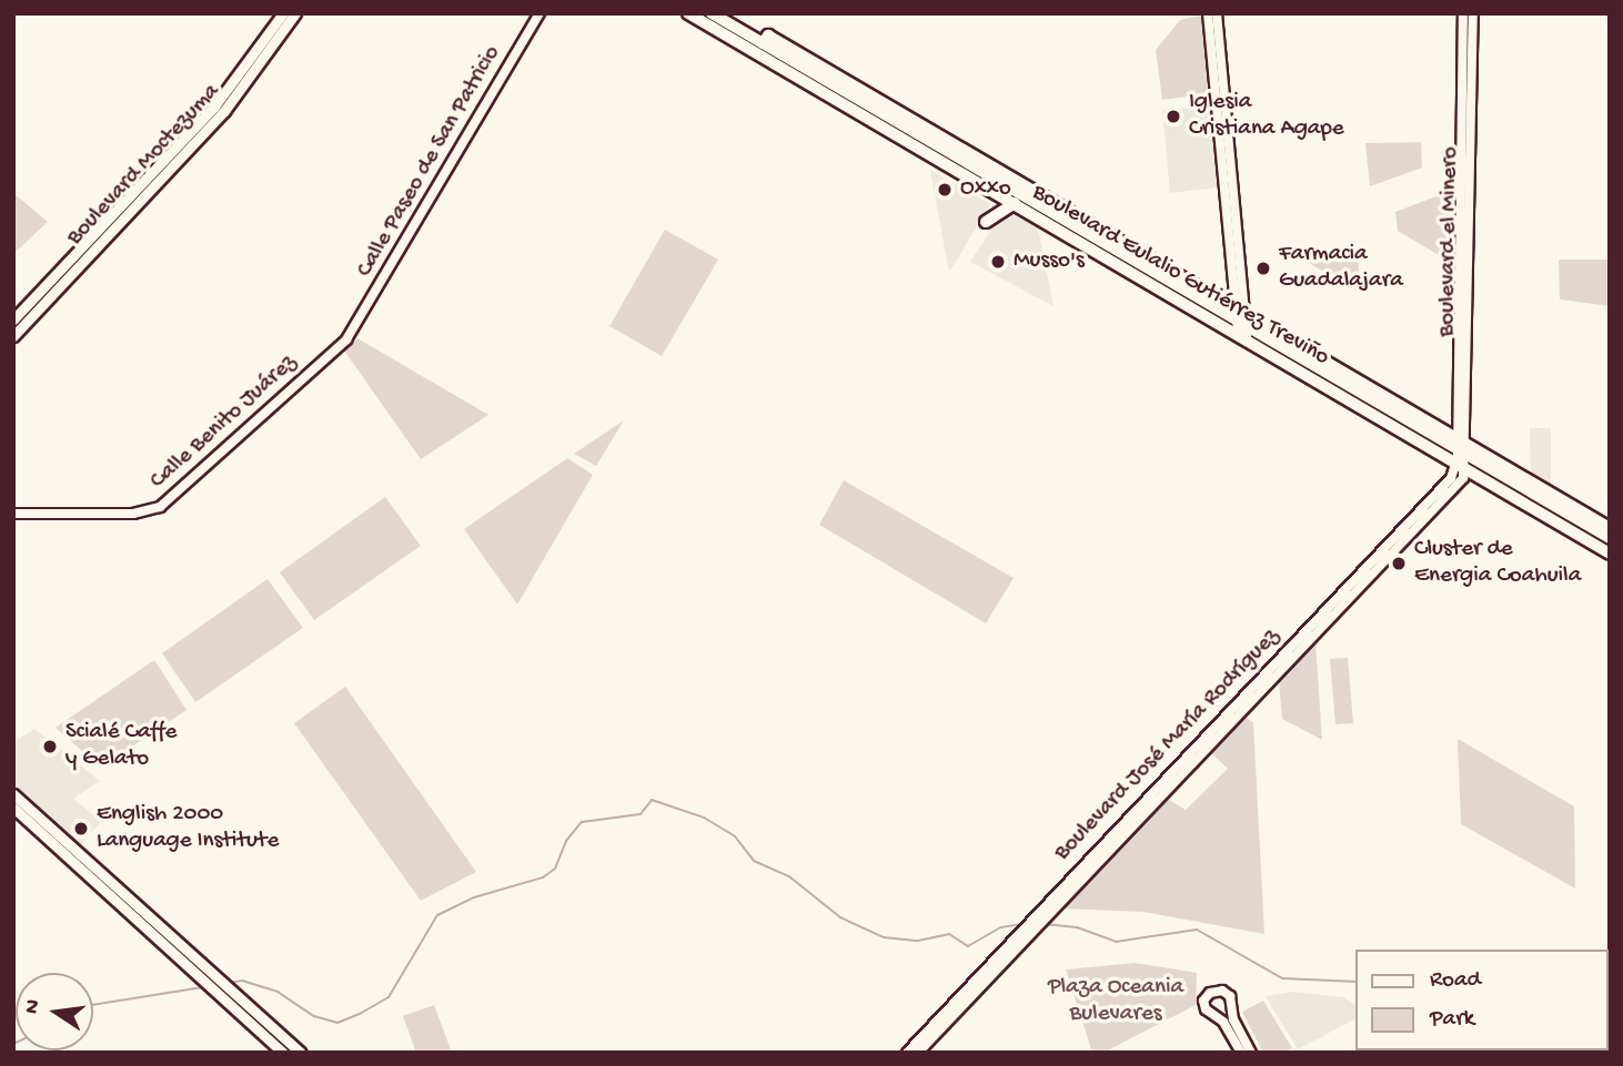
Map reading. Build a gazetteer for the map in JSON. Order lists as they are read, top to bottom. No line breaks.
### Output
{"streets":{"main road":["Boulevard Moctezuma","Boulevard Eulalio Gutiérrez Treviño"],"street":["Calle Paseo de San Patricio","Boulevard el Minero","Calle Benito Juárez","Boulevard José María Rodríguez"]},"crossings":[["Calle Paseo de San Patricio","Calle Benito Juárez"],["Boulevard el Minero","Boulevard Eulalio Gutiérrez Treviño"],["Boulevard el Minero","Boulevard José María Rodríguez"],["Boulevard Eulalio Gutiérrez Treviño","Boulevard José María Rodríguez"]],"parks":["Plaza Oceania Bulevares"],"places":["Iglesia Cristiana Agape","Oxxo","Musso's","Farmacia Guadalajara","Cluster de Energia Coahuila","Scialé Caffe y Gelato","English 2000 Language Institute"],"legend":["Road","Park"],"north":"left"}
